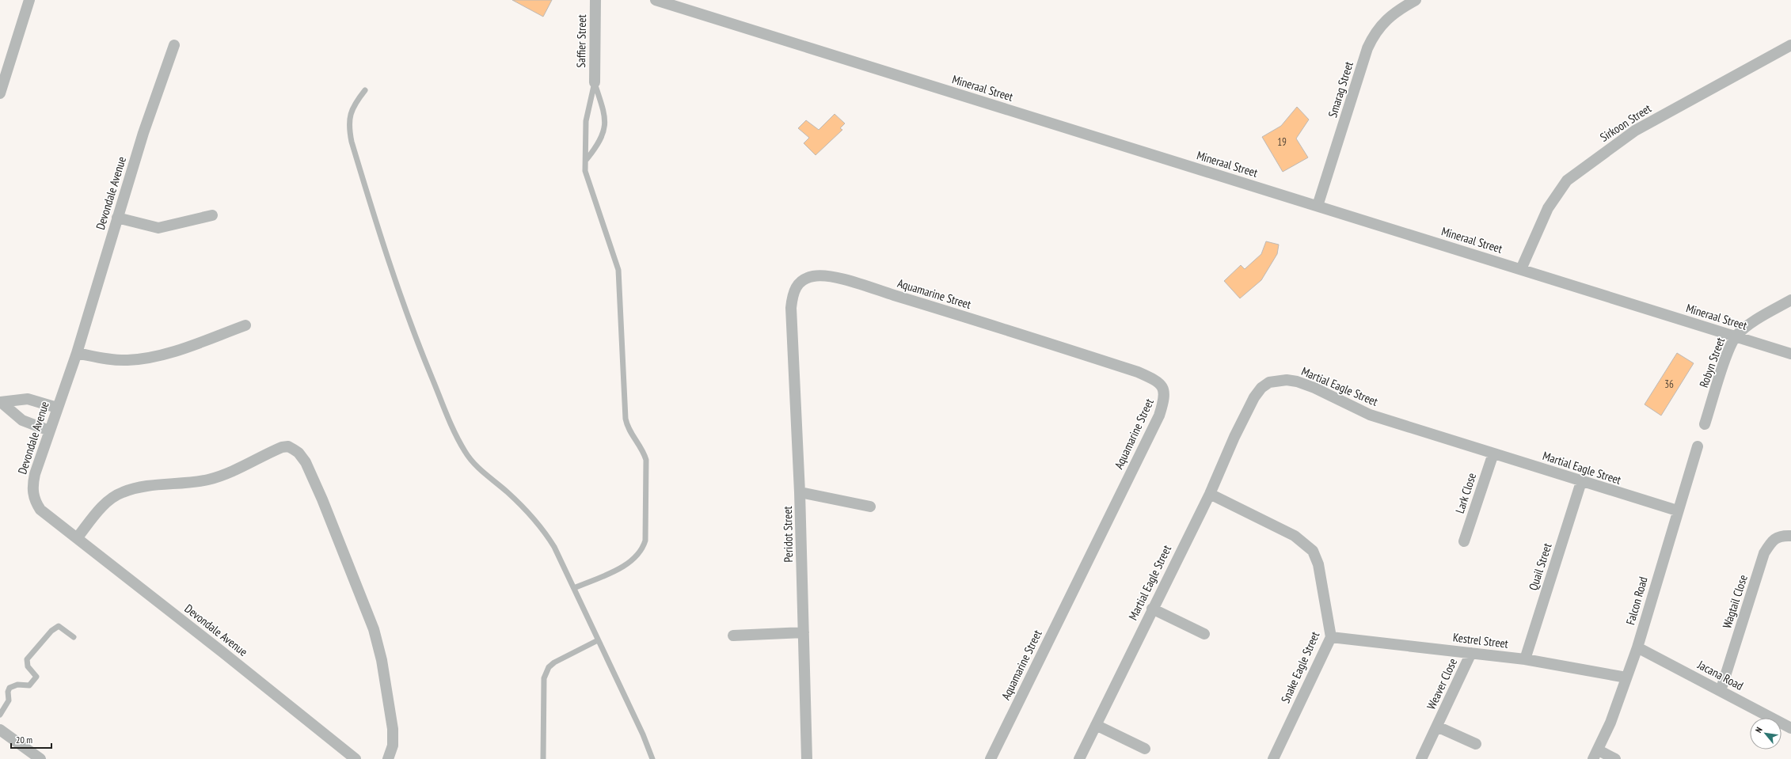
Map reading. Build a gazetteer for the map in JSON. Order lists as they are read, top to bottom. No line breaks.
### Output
{"streets":{"street":["Saffier Street","Mineraal Street","Smarag Street","Sirkoon Street","Devondale Avenue","Aquamarine Street","Robyn Street","Martial Eagle Street","Lark Close","Peridot Street","Quail Street","Falcon Road","Wagtail Close","Kestrel Street","Snake Eagle Street","Jacana Road","Weaver Close"]},"crossings":[["Mineraal Street","Smarag Street"],["Mineraal Street","Sirkoon Street"],["Mineraal Street","Robyn Street"],["Aquamarine Street","Peridot Street"],["Martial Eagle Street","Lark Close"],["Martial Eagle Street","Quail Street"],["Martial Eagle Street","Falcon Road"],["Martial Eagle Street","Snake Eagle Street"],["Quail Street","Kestrel Street"],["Falcon Road","Kestrel Street"],["Falcon Road","Jacana Road"],["Wagtail Close","Jacana Road"],["Kestrel Street","Snake Eagle Street"],["Kestrel Street","Weaver Close"]],"house_numbers":["19","36"],"scale_bar":"20 m","north":"top left"}
